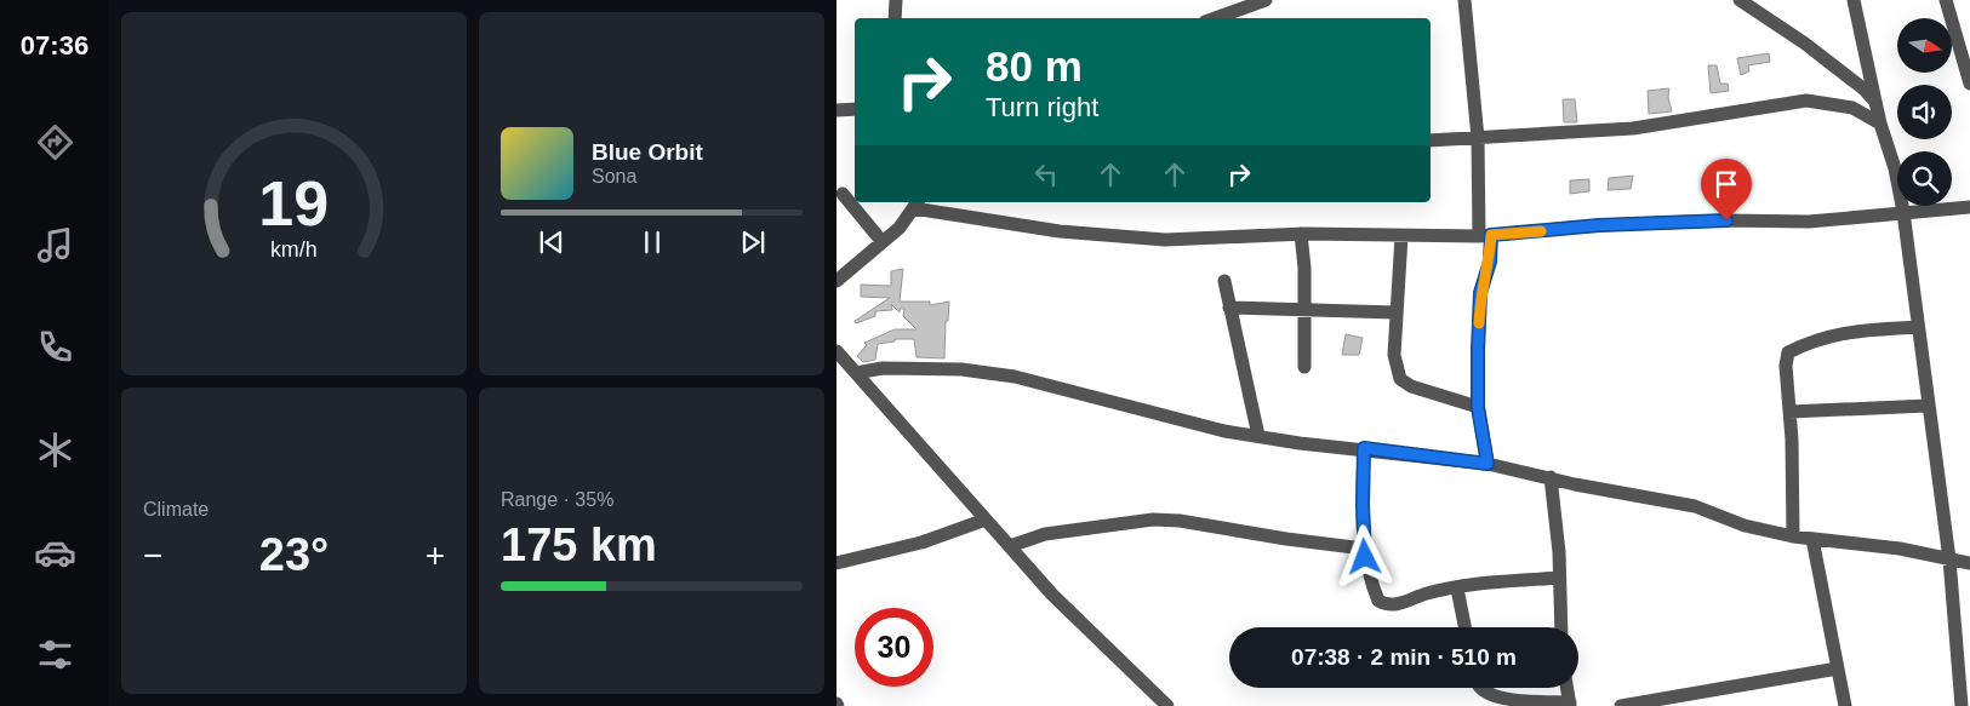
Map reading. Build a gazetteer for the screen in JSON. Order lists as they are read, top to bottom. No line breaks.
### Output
{"north":"right","page":{"tabs":"07:36","turn":["80 m","Turn right"],"song":["Blue Orbit","Sona"],"tile":["Climate",["Range · 35%","175 km"]],"heat":["−","23°","+"],"limit":"30","trip":"07:38 · 2 min · 510 m","gauge":["19","km/h"]}}
